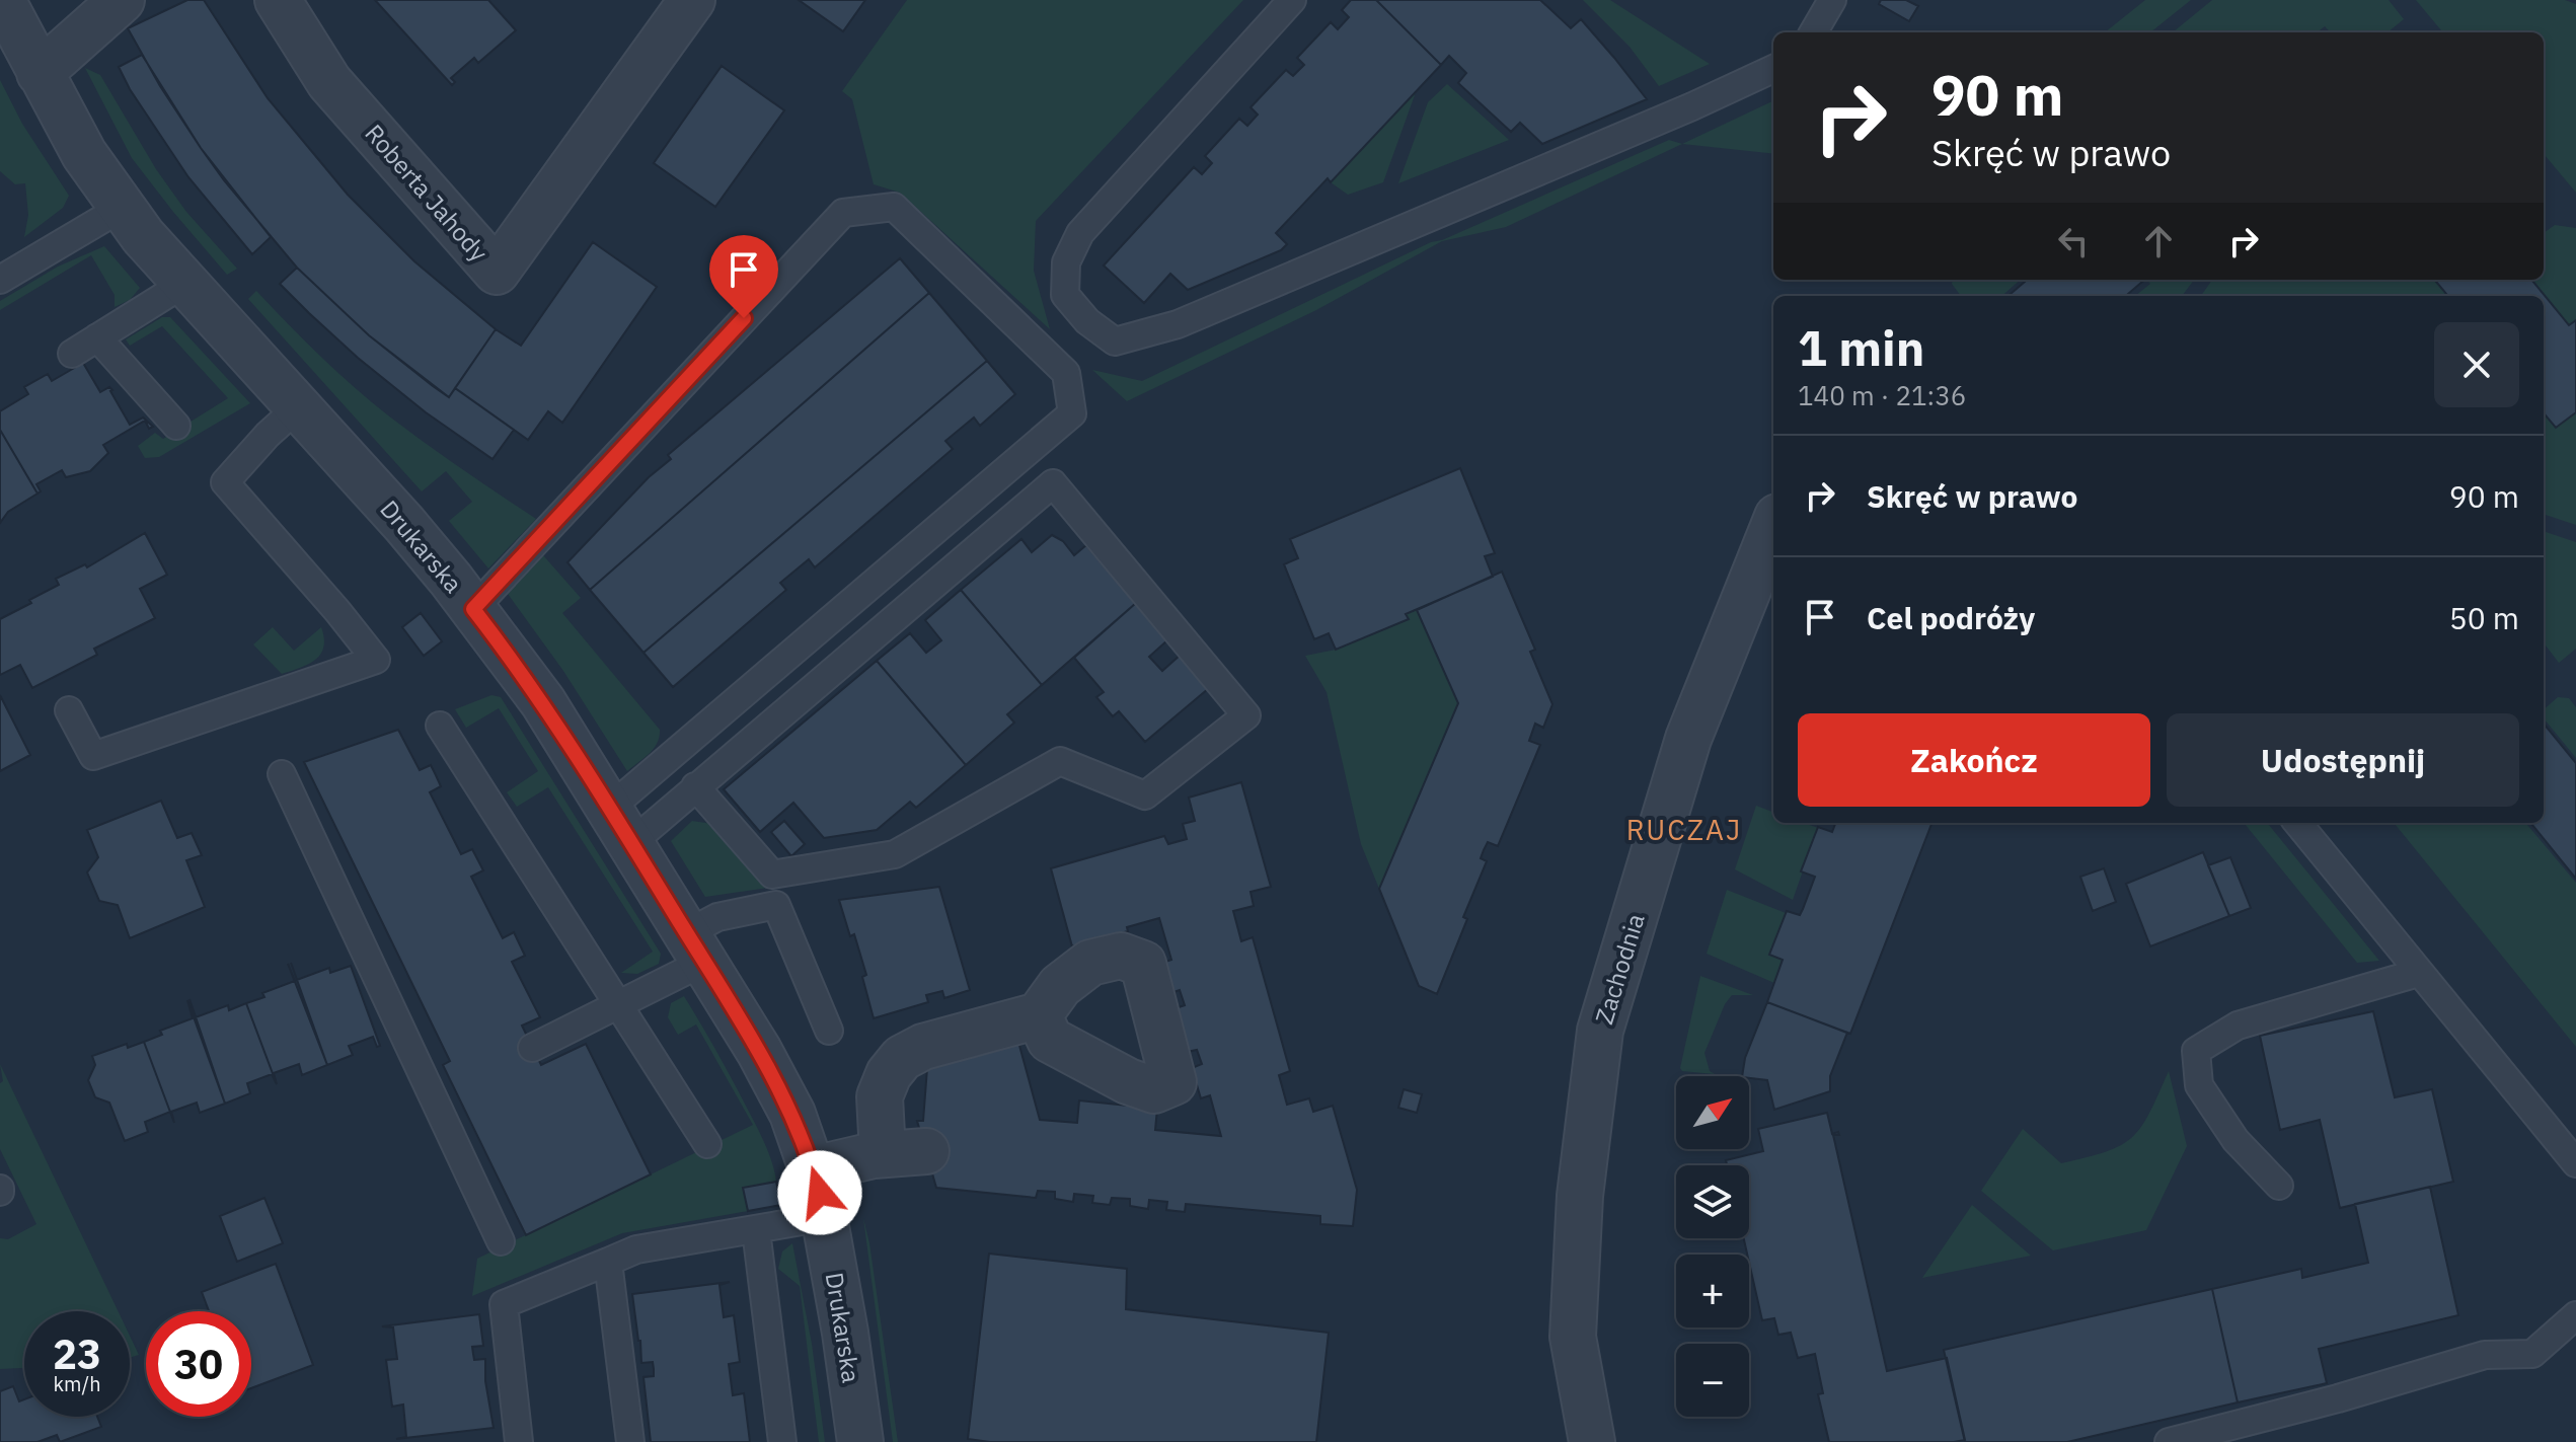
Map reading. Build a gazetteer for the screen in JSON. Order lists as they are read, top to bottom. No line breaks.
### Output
{"streets":{"street":["Roberta Jahody","Drukarska","Zachodnia"]},"districts":["RUCZAJ"],"north":"top right","page":{"turn":["90 m","Skręć w prawo"],"heading":["1 min","140 m · 21:36"],"list":[{"name":"Skręć w prawo","value":"90 m"},{"name":"Cel podróży","value":"50 m"}],"buttons":["Zakończ","Udostępnij"],"map_buttons":["+","−"],"speed":"23 km/h","limit":"30"}}
